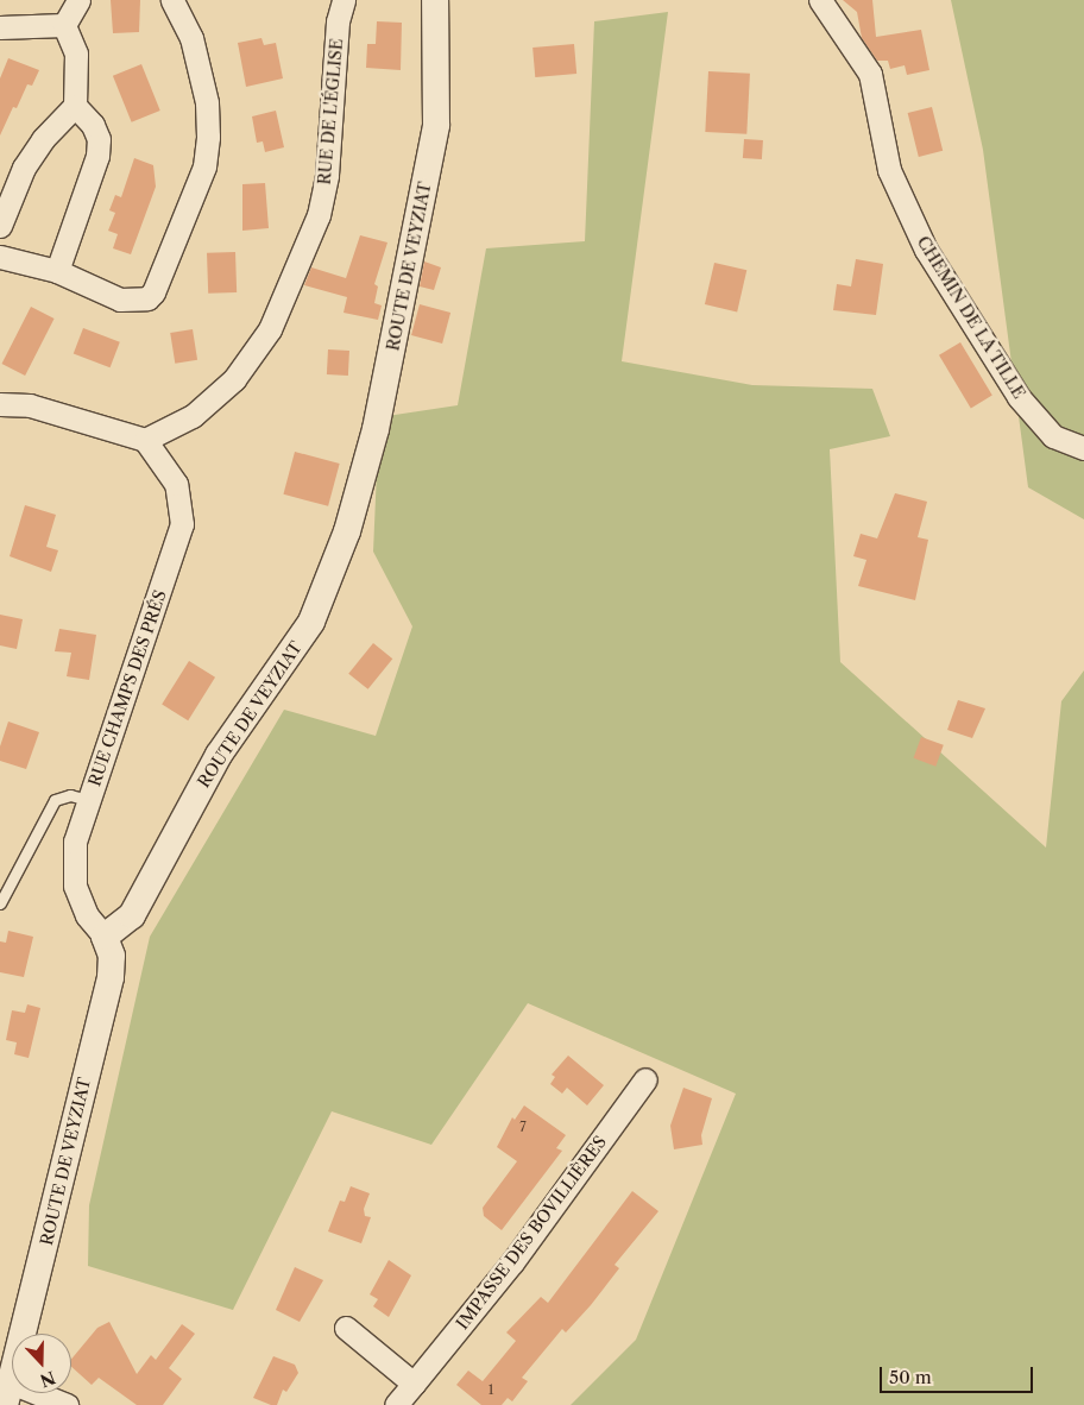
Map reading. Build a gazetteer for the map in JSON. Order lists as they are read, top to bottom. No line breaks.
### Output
{"streets":{"street":["RUE DE L'ÉGLISE","ROUTE DE VEYZIAT","CHEMIN DE LA TILLE","RUE CHAMPS DES PRÉS","IMPASSE DES BOVILLIÈRES"]},"crossings":[["RUE DE L'ÉGLISE","RUE CHAMPS DES PRÉS"],["ROUTE DE VEYZIAT","RUE CHAMPS DES PRÉS"]],"house_numbers":["7","1"],"scale_bar":"50 m","north":"bottom"}
